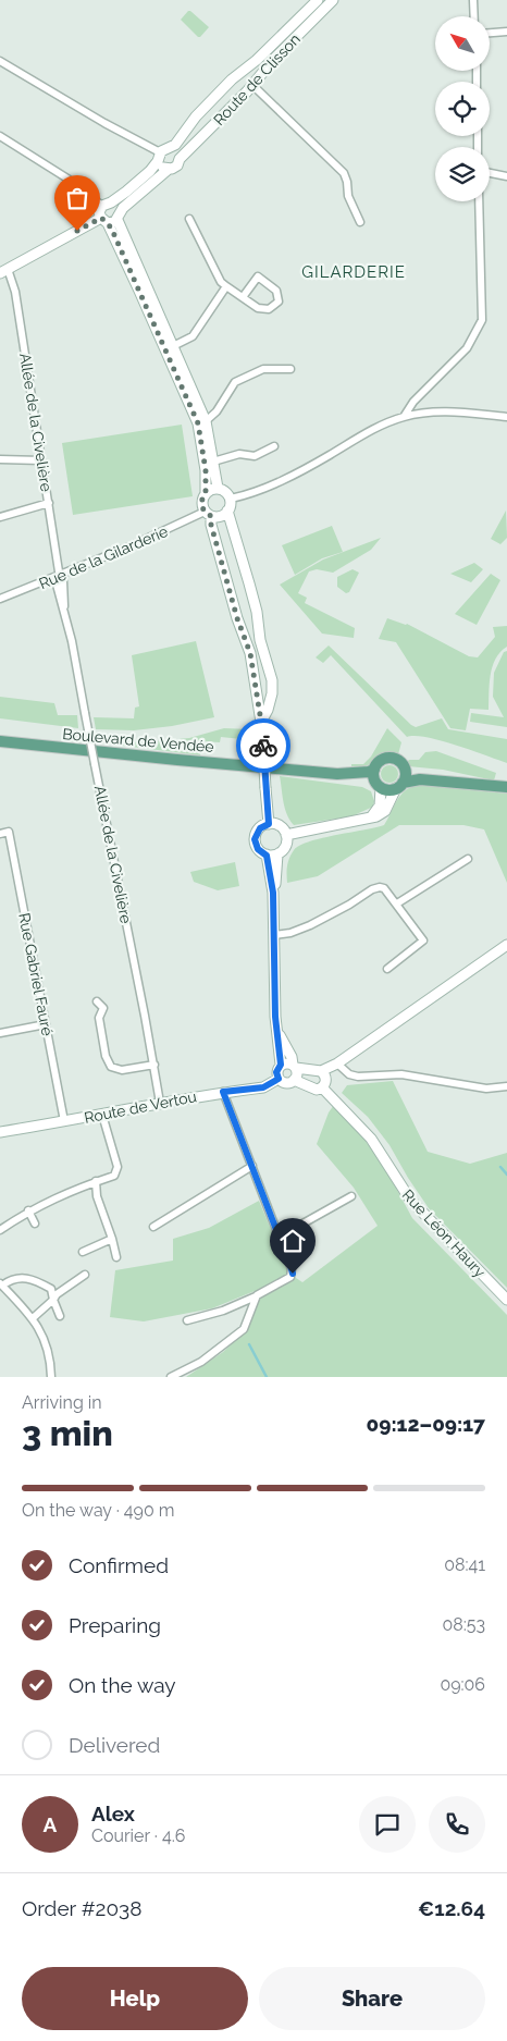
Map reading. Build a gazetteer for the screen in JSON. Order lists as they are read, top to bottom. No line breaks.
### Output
{"streets":{"main road":["Boulevard de Vendée"],"street":["Route de Clisson","Allée de la Civelière","Rue de la Gilarderie","Rue Gabriel Fauré","Route de Vertou","Rue Léon Haury"]},"crossings":[["Allée de la Civelière","Rue de la Gilarderie"],["Allée de la Civelière","Route de Vertou"],["Rue Gabriel Fauré","Route de Vertou"]],"districts":["GILARDERIE"],"north":"top left","page":{"heading":["3 min","Arriving in","09:12–09:17"],"panel":["Alex","Courier · 4.6","Order #2038","€12.64"],"bar":"On the way · 490 m","list":[["Confirmed","08:41"],["Preparing","08:53"],["On the way","09:06"],"Delivered"],"round":"A","buttons":["Help","Share"]}}
